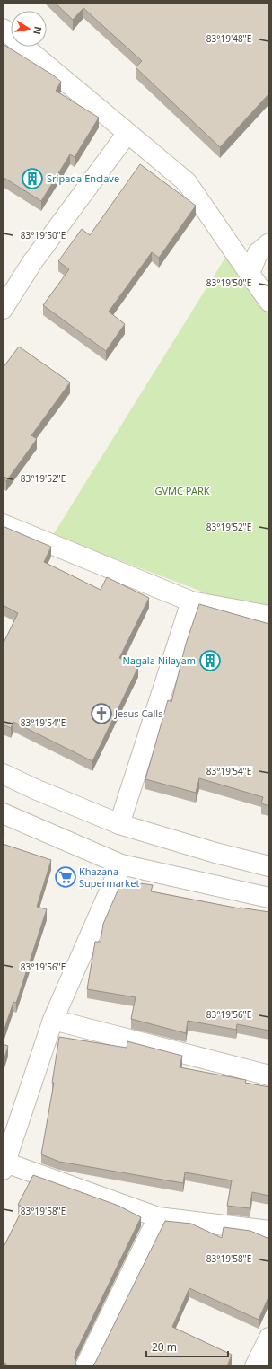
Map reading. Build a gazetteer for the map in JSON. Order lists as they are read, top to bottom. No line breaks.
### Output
{"parks":["GVMC PARK"],"places":{"building":["Sripada Enclave","Nagala Nilayam"],"church":["Jesus Calls"],"supermarket":["Khazana Supermarket"]},"scale_bar":"20 m","north":"right","coordinates":["83°19'48\"E","83°19'50\"E","83°19'52\"E","83°19'54\"E","83°19'56\"E","83°19'58\"E"]}
